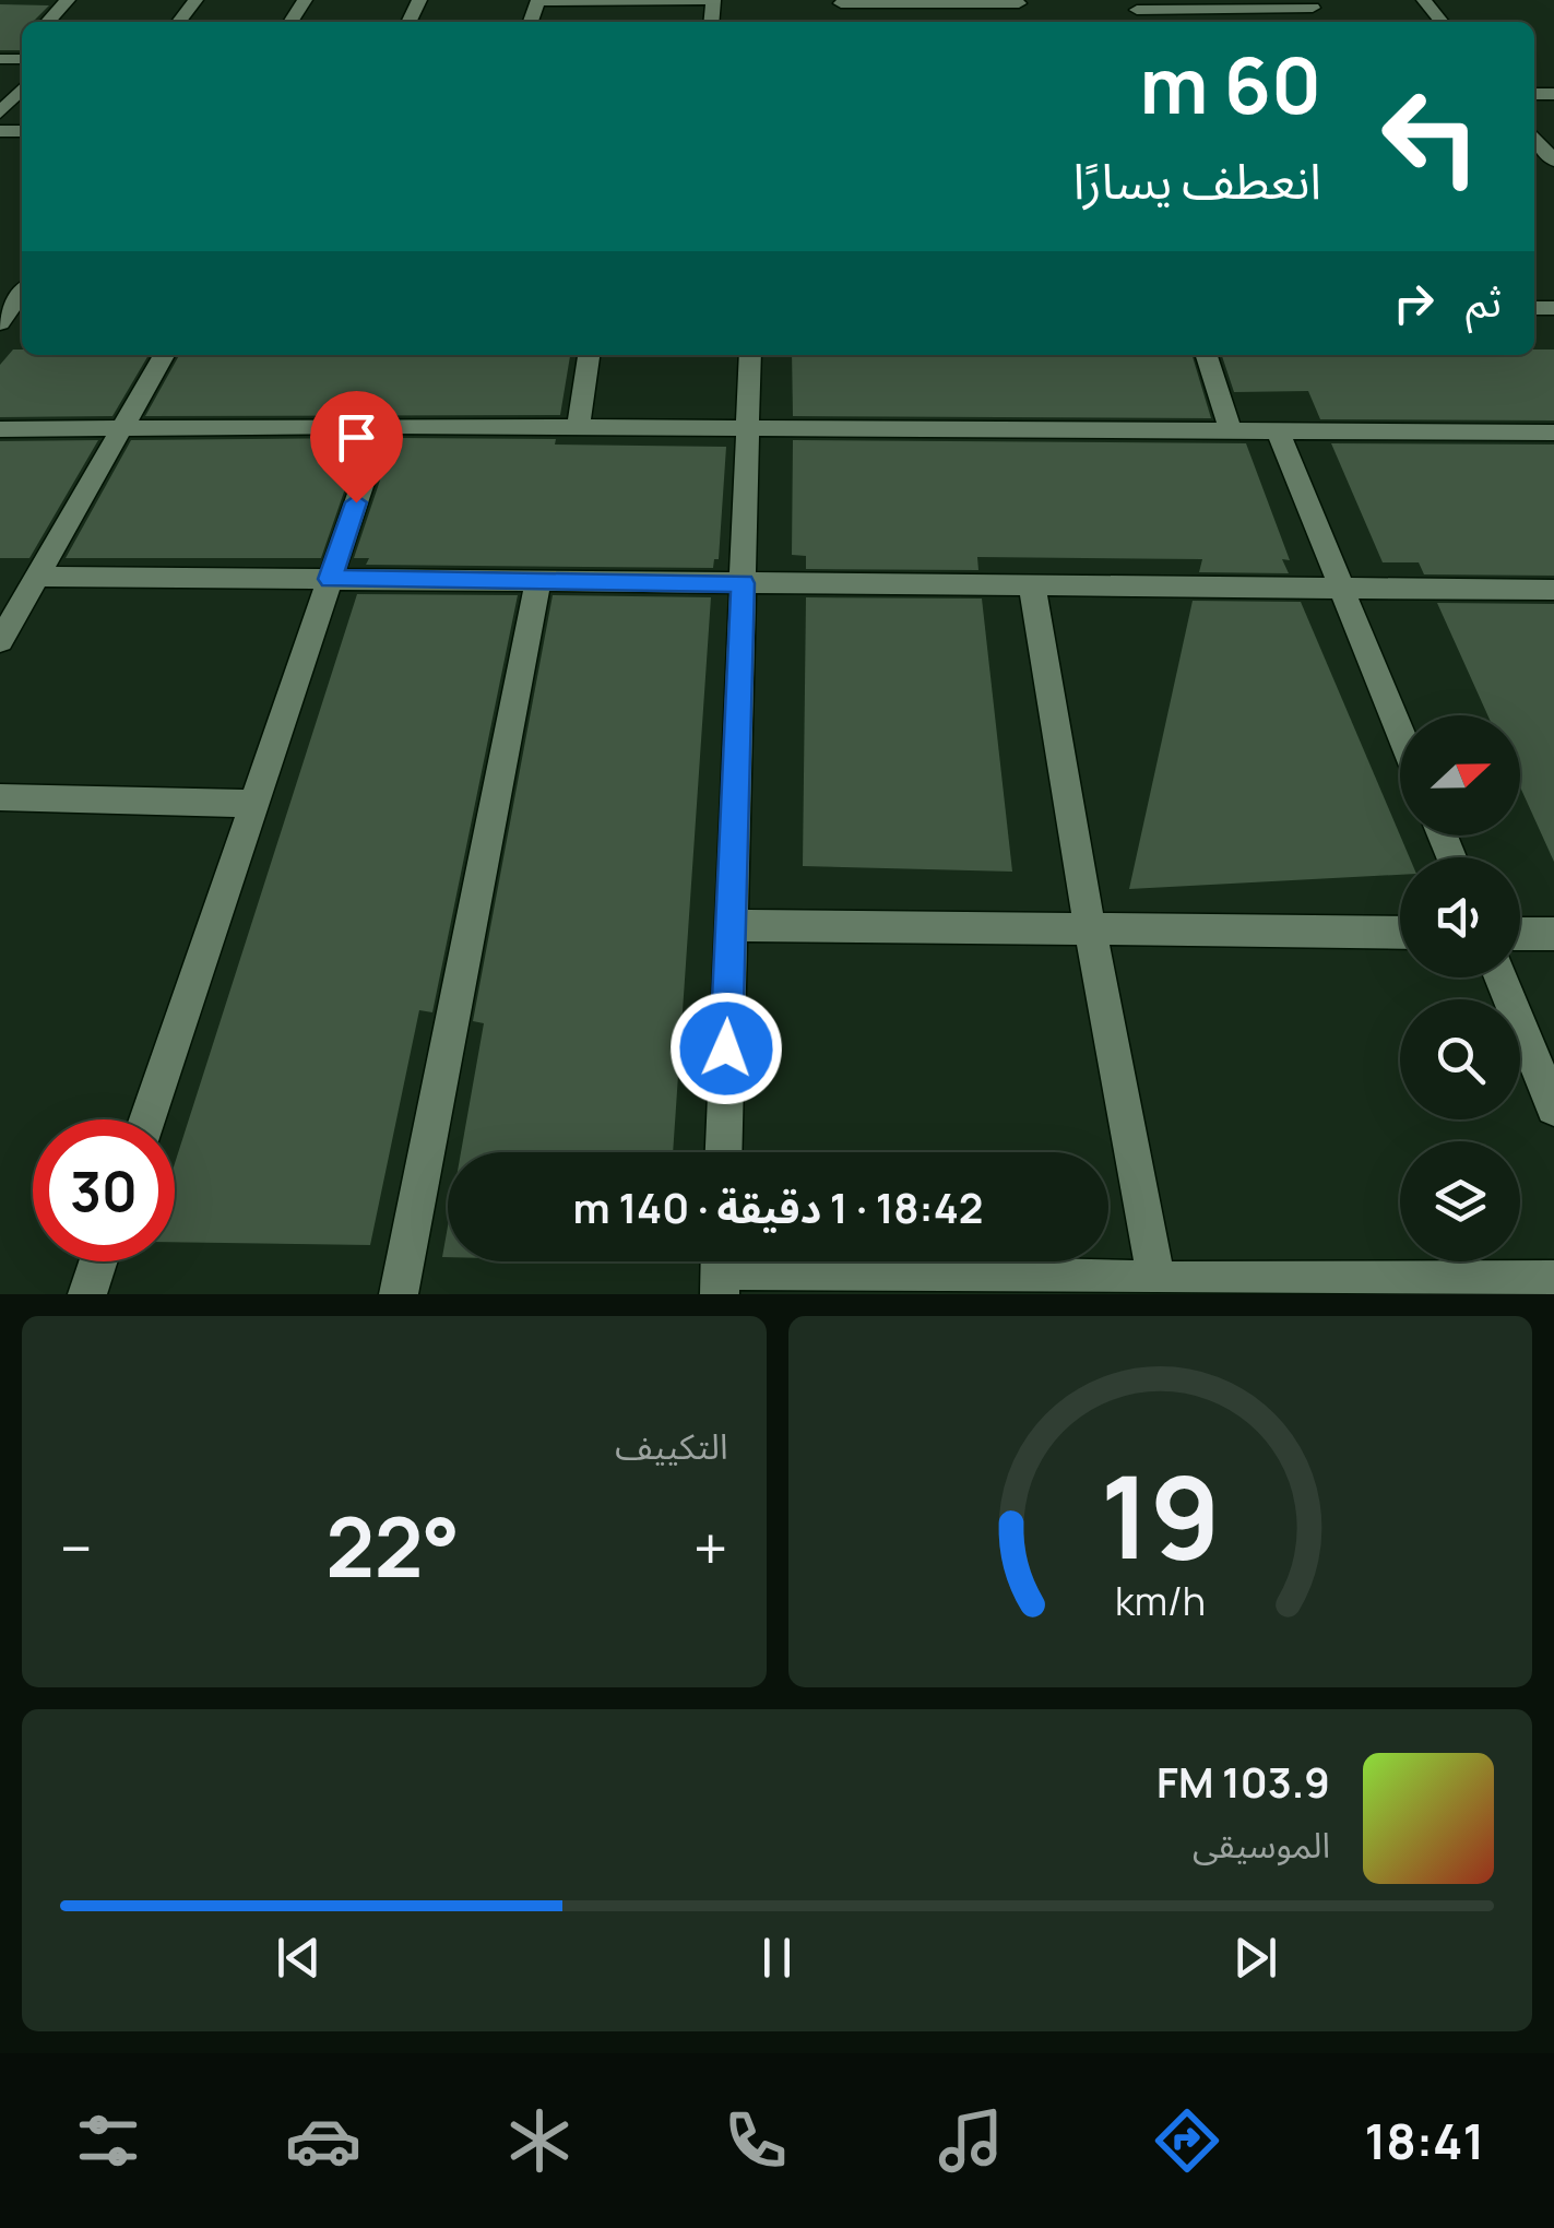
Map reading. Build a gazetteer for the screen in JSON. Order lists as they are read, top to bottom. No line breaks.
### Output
{"north":"right","page":{"turn":["60 m","انعطف يسارًا"],"then":"ثم","limit":"30","trip":"18:42 · 1 دقيقة · 140 m","tile":"التكييف","heat":["−","22°","+"],"song":["103.9 FM","الموسيقى"],"tabs":"18:41","gauge":["19","km/h"]}}
